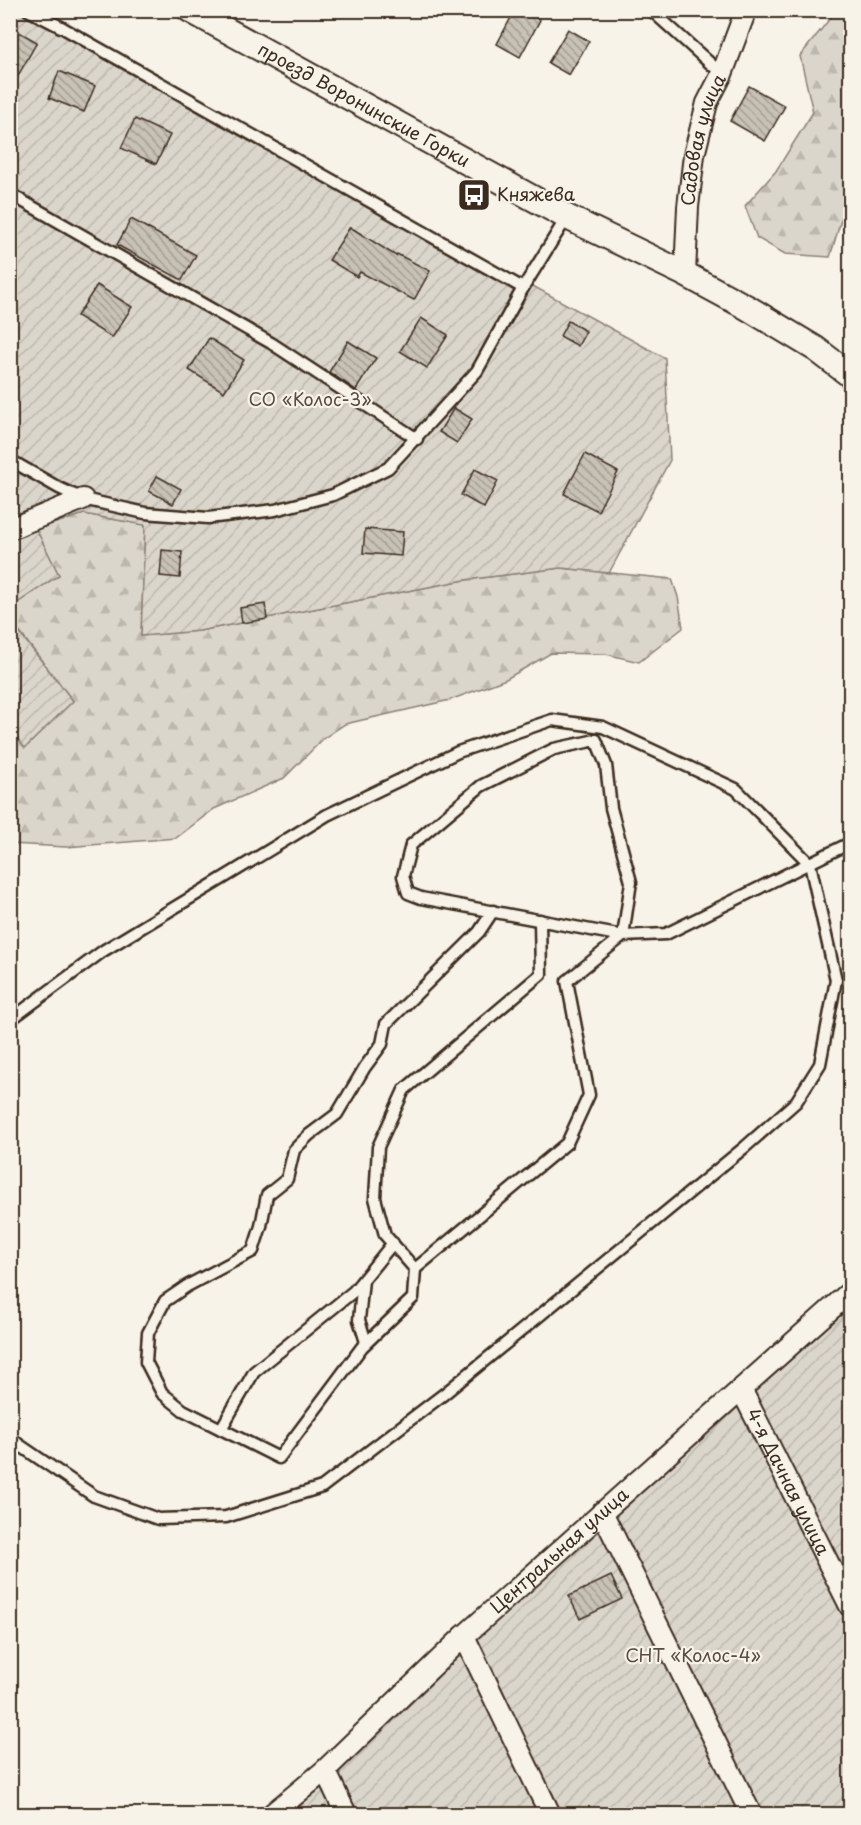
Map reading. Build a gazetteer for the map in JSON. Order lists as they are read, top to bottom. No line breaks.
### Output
{"streets":{"street":["проезд Воронинские Горки","Садовая улица","4-я Дачная улица","Центральная улица"]},"crossings":[["проезд Воронинские Горки","Садовая улица"],["4-я Дачная улица","Центральная улица"]],"parks":["СО «Колос-3»","СНТ «Колос-4»"],"places":{"bus stop":["Княжева"]}}
